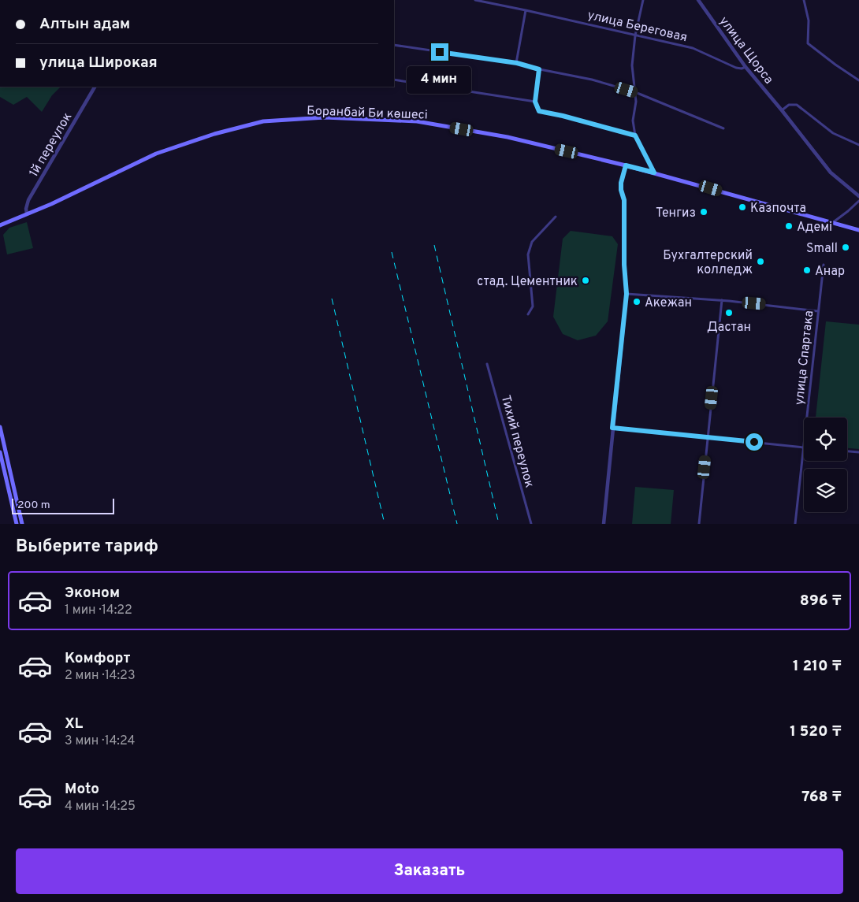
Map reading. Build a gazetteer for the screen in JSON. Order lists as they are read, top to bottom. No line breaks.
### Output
{"streets":{"main road":["Боранбай Би көшесі"],"street":["улица Береговая","улица Щорса","1й переулок","улица Спартака","Тихий переулок"]},"crossings":[["улица Береговая","улица Щорса"],["Боранбай Би көшесі","1й переулок"]],"places":["Казпочта","Тенгиз","Адемi","Small","Бухгалтерский колледж","Анар","стад. Цементник","Акежан","Дастан"],"scale_bar":"200 m","page":{"banner":["Алтын адам","улица Широкая"],"bubble":"4 мин","scale":"200 m","heading":"Выберите тариф","list":[{"name":"Эконом","note":"1 мин · 14:22","value":"896 ₸"},{"name":"Комфорт","note":"2 мин · 14:23","value":"1 210 ₸"},{"name":"XL","note":"3 мин · 14:24","value":"1 520 ₸"},{"name":"Moto","note":"4 мин · 14:25","value":"768 ₸"}],"buttons":"Заказать"}}
